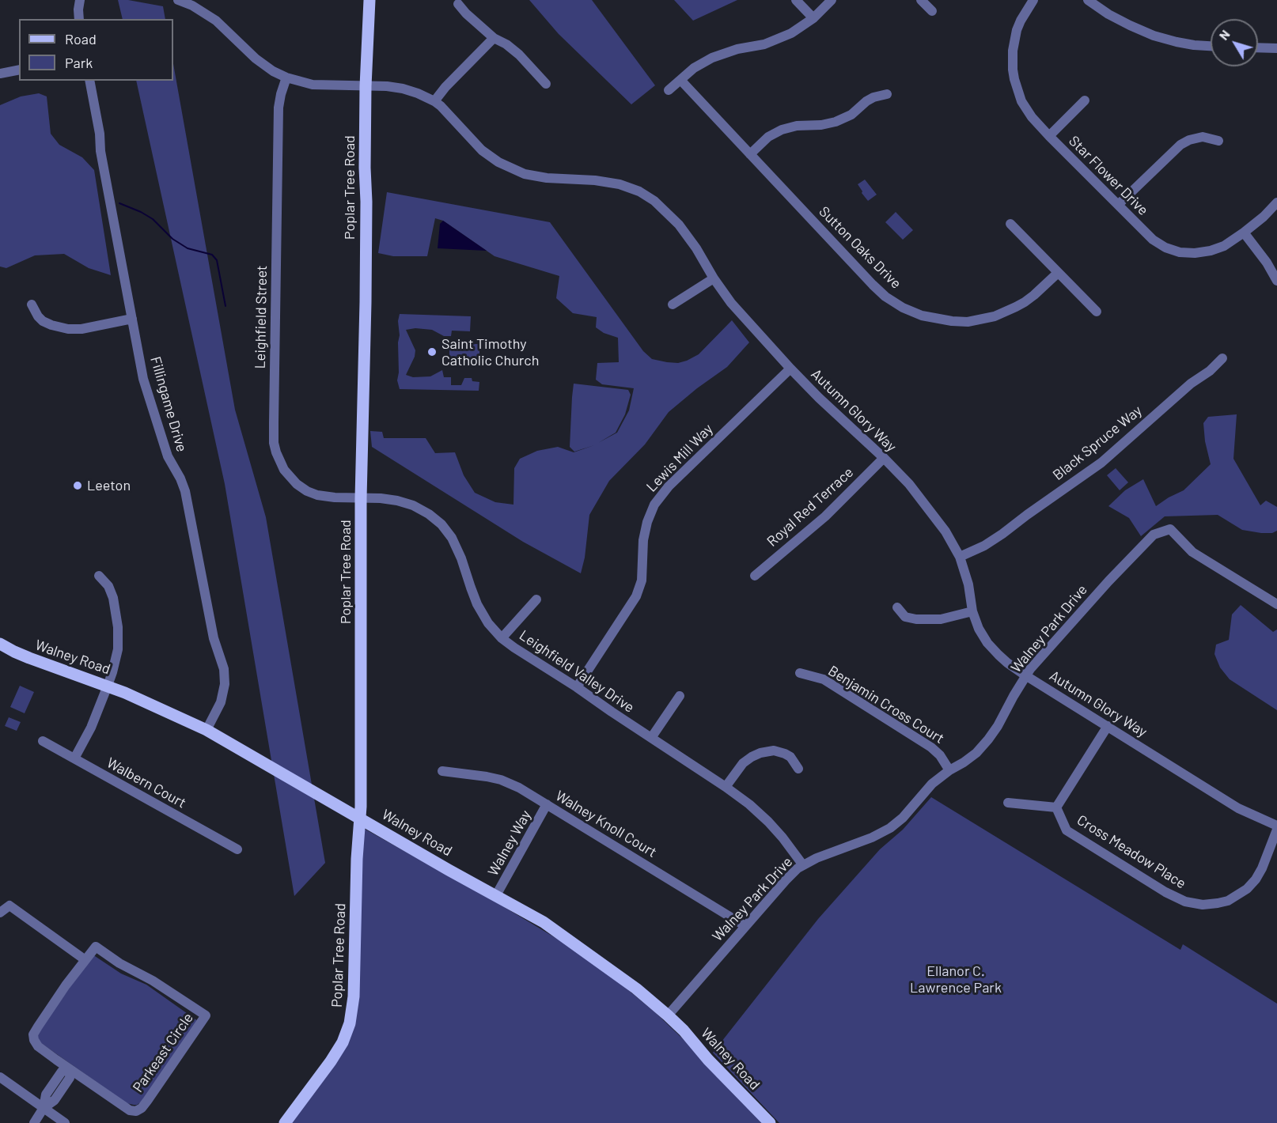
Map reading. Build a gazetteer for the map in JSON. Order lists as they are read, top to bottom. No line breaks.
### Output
{"streets":{"main road":["Poplar Tree Road","Walney Road"],"street":["Star Flower Drive","Sutton Oaks Drive","Leighfield Street","Fillingame Drive","Autumn Glory Way","Black Spruce Way","Lewis Mill Way","Royal Red Terrace","Walney Park Drive","Leighfield Valley Drive","Benjamin Cross Court","Walbern Court","Walney Knoll Court","Walney Way","Cross Meadow Place","Parkeast Circle"]},"crossings":[["Poplar Tree Road","Leighfield Street"],["Poplar Tree Road","Autumn Glory Way"],["Poplar Tree Road","Walney Road"],["Poplar Tree Road","Leighfield Valley Drive"],["Leighfield Street","Autumn Glory Way"],["Leighfield Street","Leighfield Valley Drive"],["Fillingame Drive","Walney Road"],["Autumn Glory Way","Black Spruce Way"],["Autumn Glory Way","Lewis Mill Way"],["Autumn Glory Way","Royal Red Terrace"],["Autumn Glory Way","Walney Park Drive"],["Lewis Mill Way","Leighfield Valley Drive"],["Walney Park Drive","Walney Road"],["Walney Park Drive","Leighfield Valley Drive"],["Walney Park Drive","Benjamin Cross Court"],["Walney Park Drive","Walney Knoll Court"],["Walney Road","Walney Way"],["Walney Knoll Court","Walney Way"]],"parks":["Ellanor C. Lawrence Park"],"places":["Saint Timothy Catholic Church","Leeton"],"legend":["Road","Park"],"north":"top left"}
